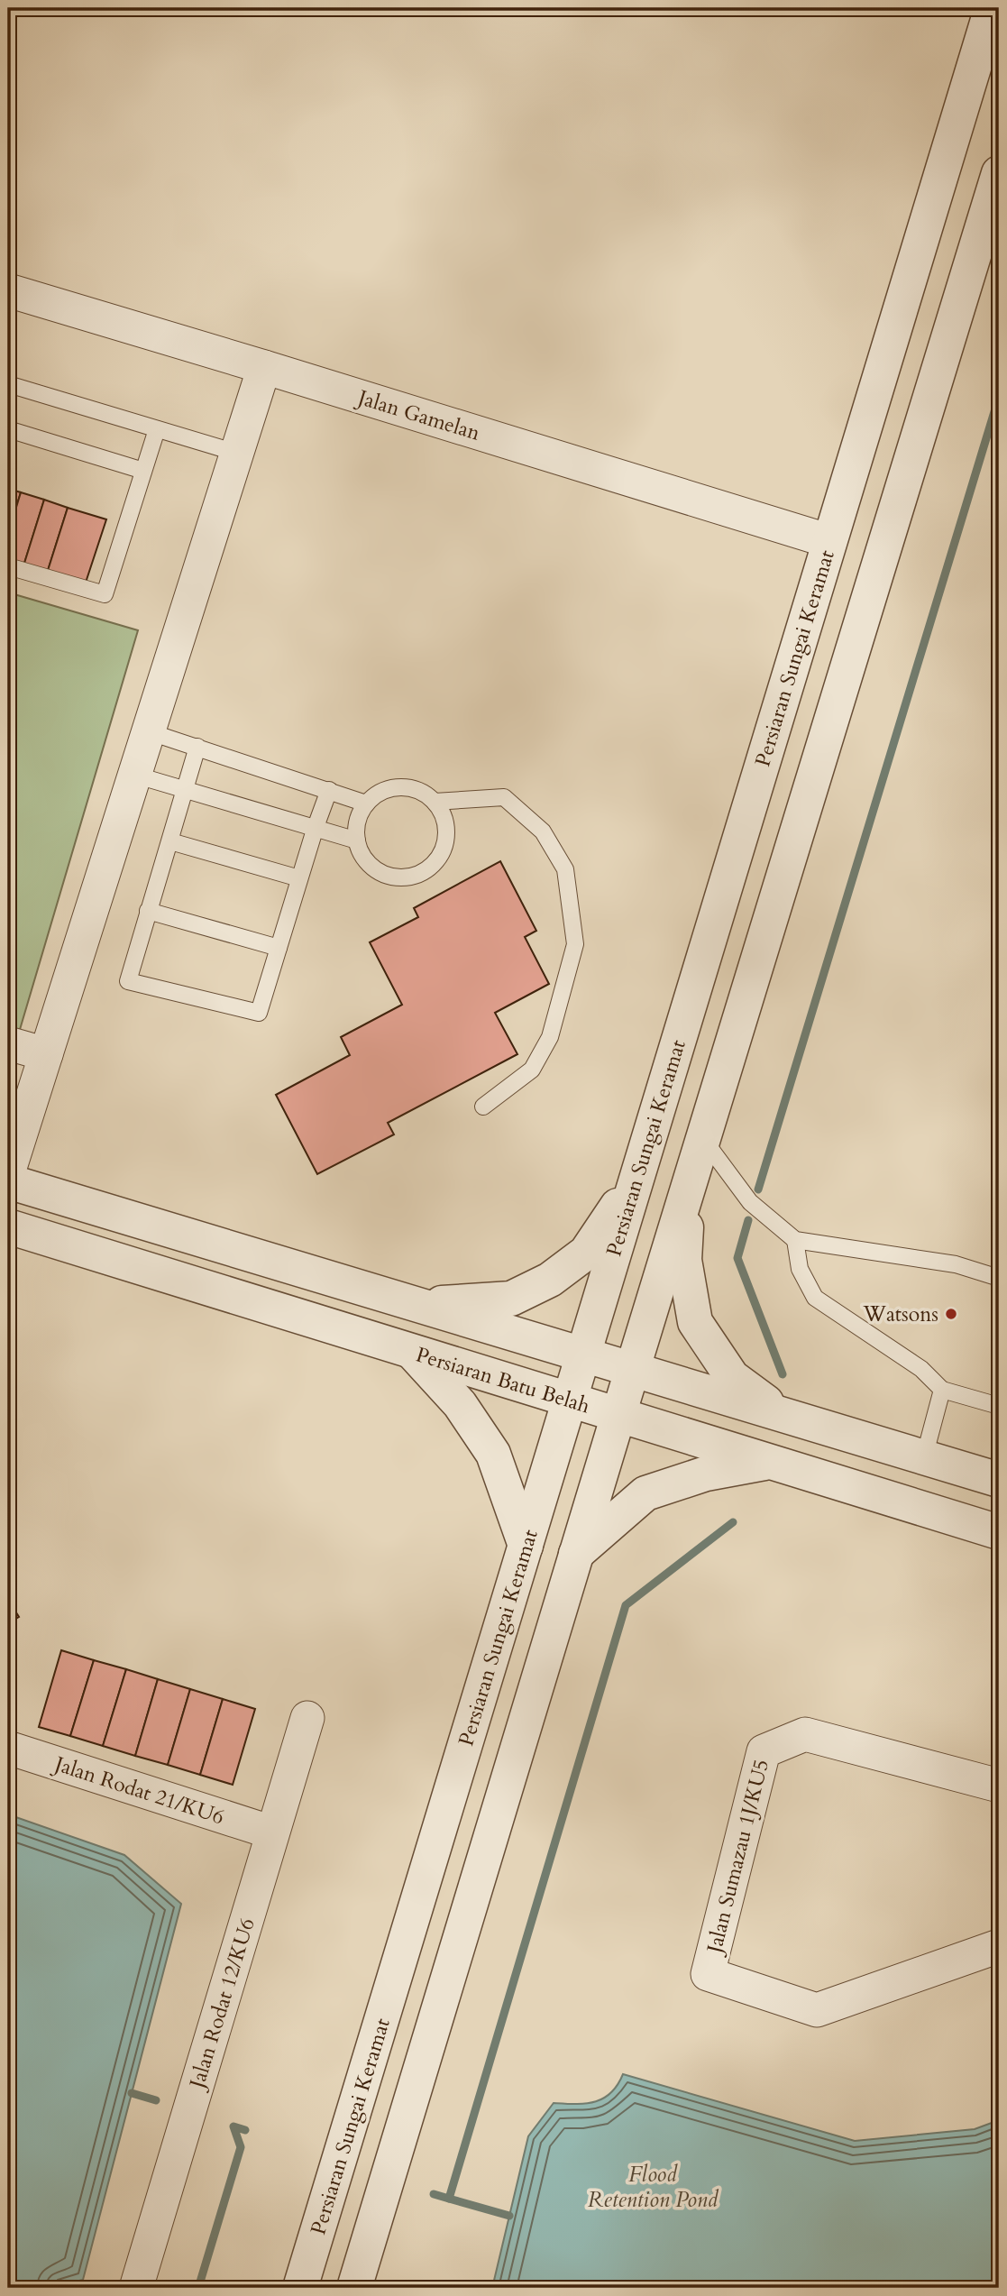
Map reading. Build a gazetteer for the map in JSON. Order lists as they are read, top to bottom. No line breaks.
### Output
{"streets":{"street":["Jalan Gamelan","Persiaran Sungai Keramat","Persiaran Batu Belah","Jalan Rodat 21/KU6","Jalan Sumazau 1J/KU5","Jalan Rodat 12/KU6"]},"crossings":[["Jalan Gamelan","Persiaran Sungai Keramat"],["Persiaran Sungai Keramat","Persiaran Batu Belah"],["Jalan Rodat 21/KU6","Jalan Rodat 12/KU6"]],"water":["Flood Retention Pond"],"places":["Watsons"]}
